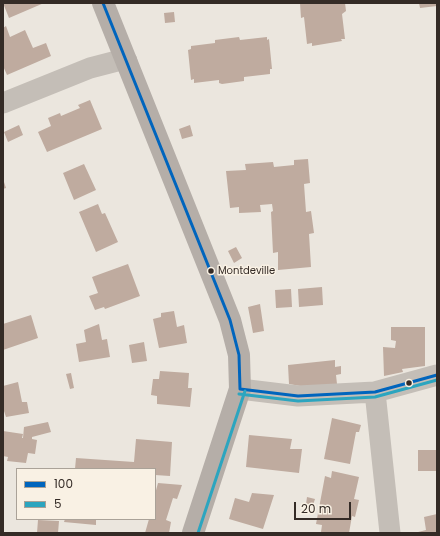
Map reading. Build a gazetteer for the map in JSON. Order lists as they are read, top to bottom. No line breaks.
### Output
{"places":["Montdeville"],"lines":["transit line 100","transit line 5"],"legend":["100","5"],"scale_bar":"20 m"}
